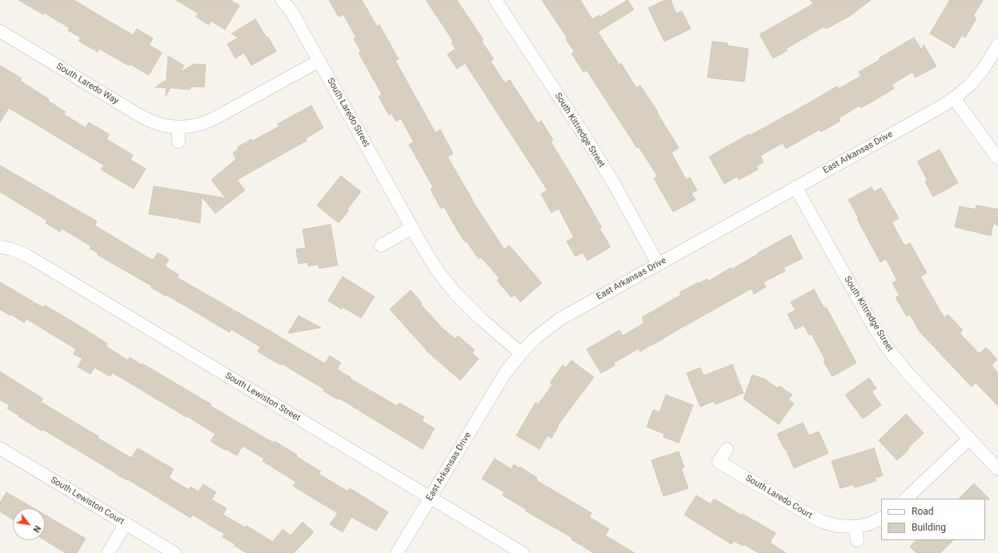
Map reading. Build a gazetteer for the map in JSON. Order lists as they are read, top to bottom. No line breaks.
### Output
{"streets":{"street":["South Laredo Way","South Laredo Street","South Kittredge Street","East Arkansas Drive","South Lewiston Street","South Laredo Court","South Lewiston Court"]},"crossings":[["South Laredo Way","South Laredo Street"],["South Laredo Street","East Arkansas Drive"],["South Kittredge Street","East Arkansas Drive"],["East Arkansas Drive","South Lewiston Street"]],"legend":["Road","Building"],"north":"bottom right"}
